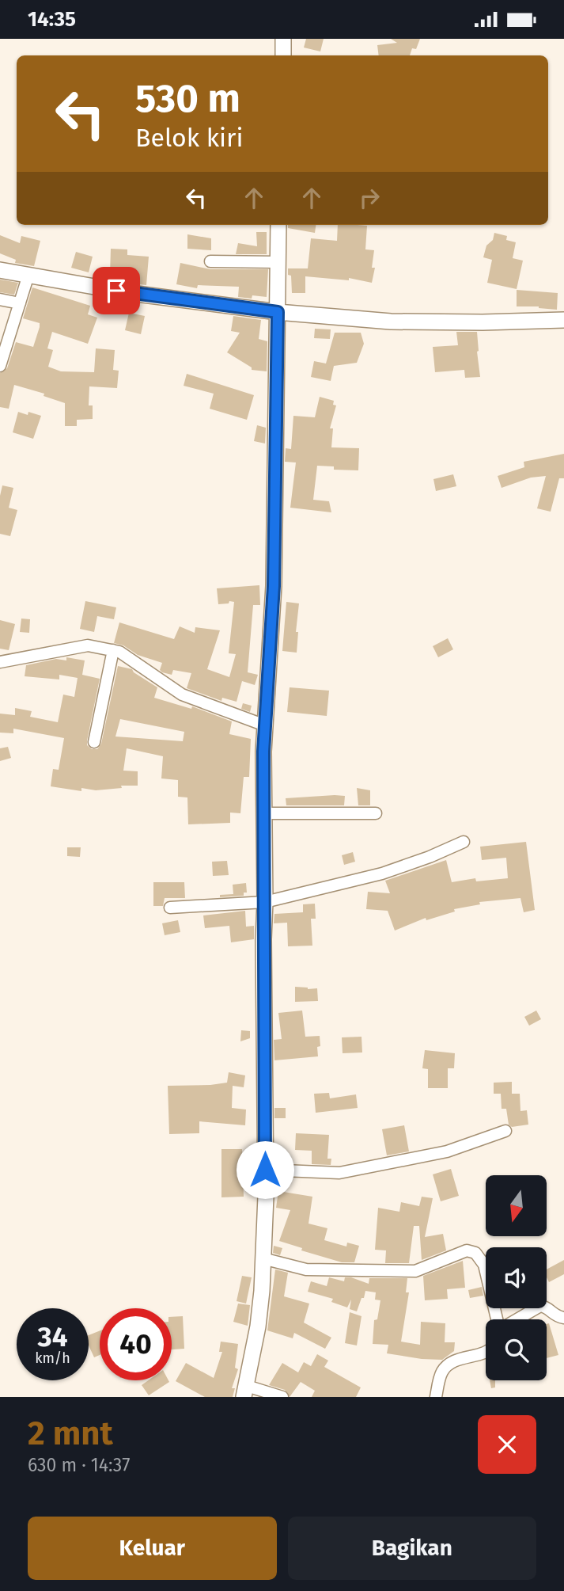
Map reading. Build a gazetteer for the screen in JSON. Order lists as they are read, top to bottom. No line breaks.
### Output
{"north":"bottom","page":{"status":"14:35","turn":["530 m","Belok kiri"],"speed":"34 km/h","limit":"40","heading":["2 mnt","630 m · 14:37"],"buttons":["Keluar","Bagikan"]}}
